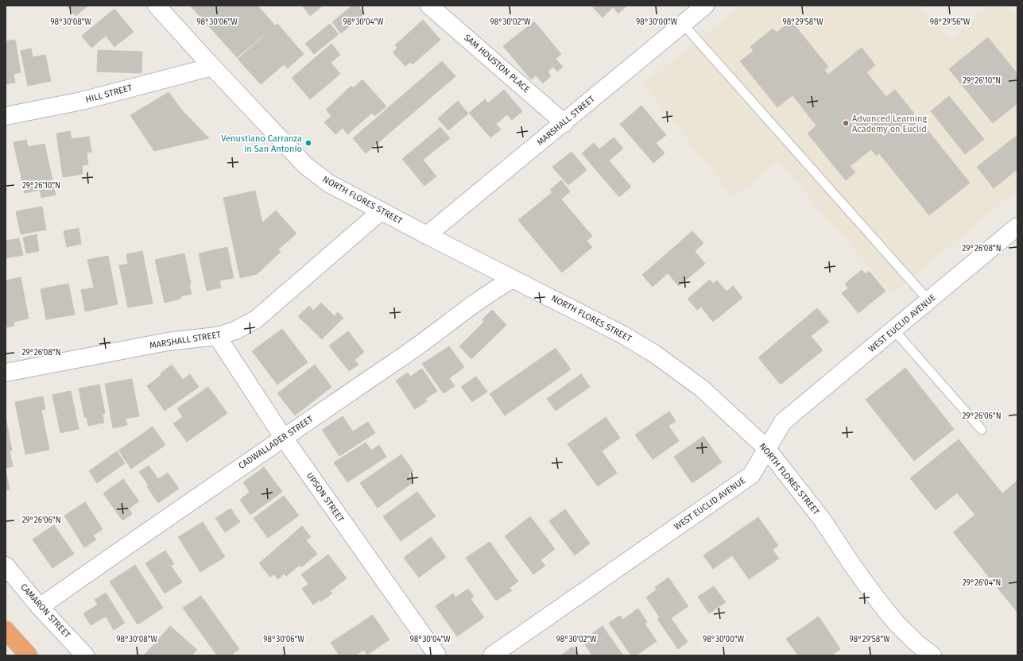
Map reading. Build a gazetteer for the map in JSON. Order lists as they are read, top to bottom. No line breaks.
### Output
{"streets":{"street":["SAM HOUSTON PLACE","HILL STREET","MARSHALL STREET","NORTH FLORES STREET","WEST EUCLID AVENUE","CADWALLADER STREET","UPSON STREET","CAMARON STREET"]},"crossings":[["SAM HOUSTON PLACE","MARSHALL STREET"],["HILL STREET","NORTH FLORES STREET"],["MARSHALL STREET","NORTH FLORES STREET"],["MARSHALL STREET","UPSON STREET"],["NORTH FLORES STREET","WEST EUCLID AVENUE"],["NORTH FLORES STREET","CADWALLADER STREET"],["CADWALLADER STREET","UPSON STREET"],["CADWALLADER STREET","CAMARON STREET"]],"places":["Advanced Learning Academy on Euclid","Venustiano Carranza in San Antonio"],"coordinates":["98°30'08\"W","98°30'06\"W","98°30'04\"W","98°30'02\"W","98°30'00\"W","98°29'58\"W","98°29'56\"W","29°26'10\"N","29°26'08\"N","29°26'06\"N","29°26'04\"N"]}
